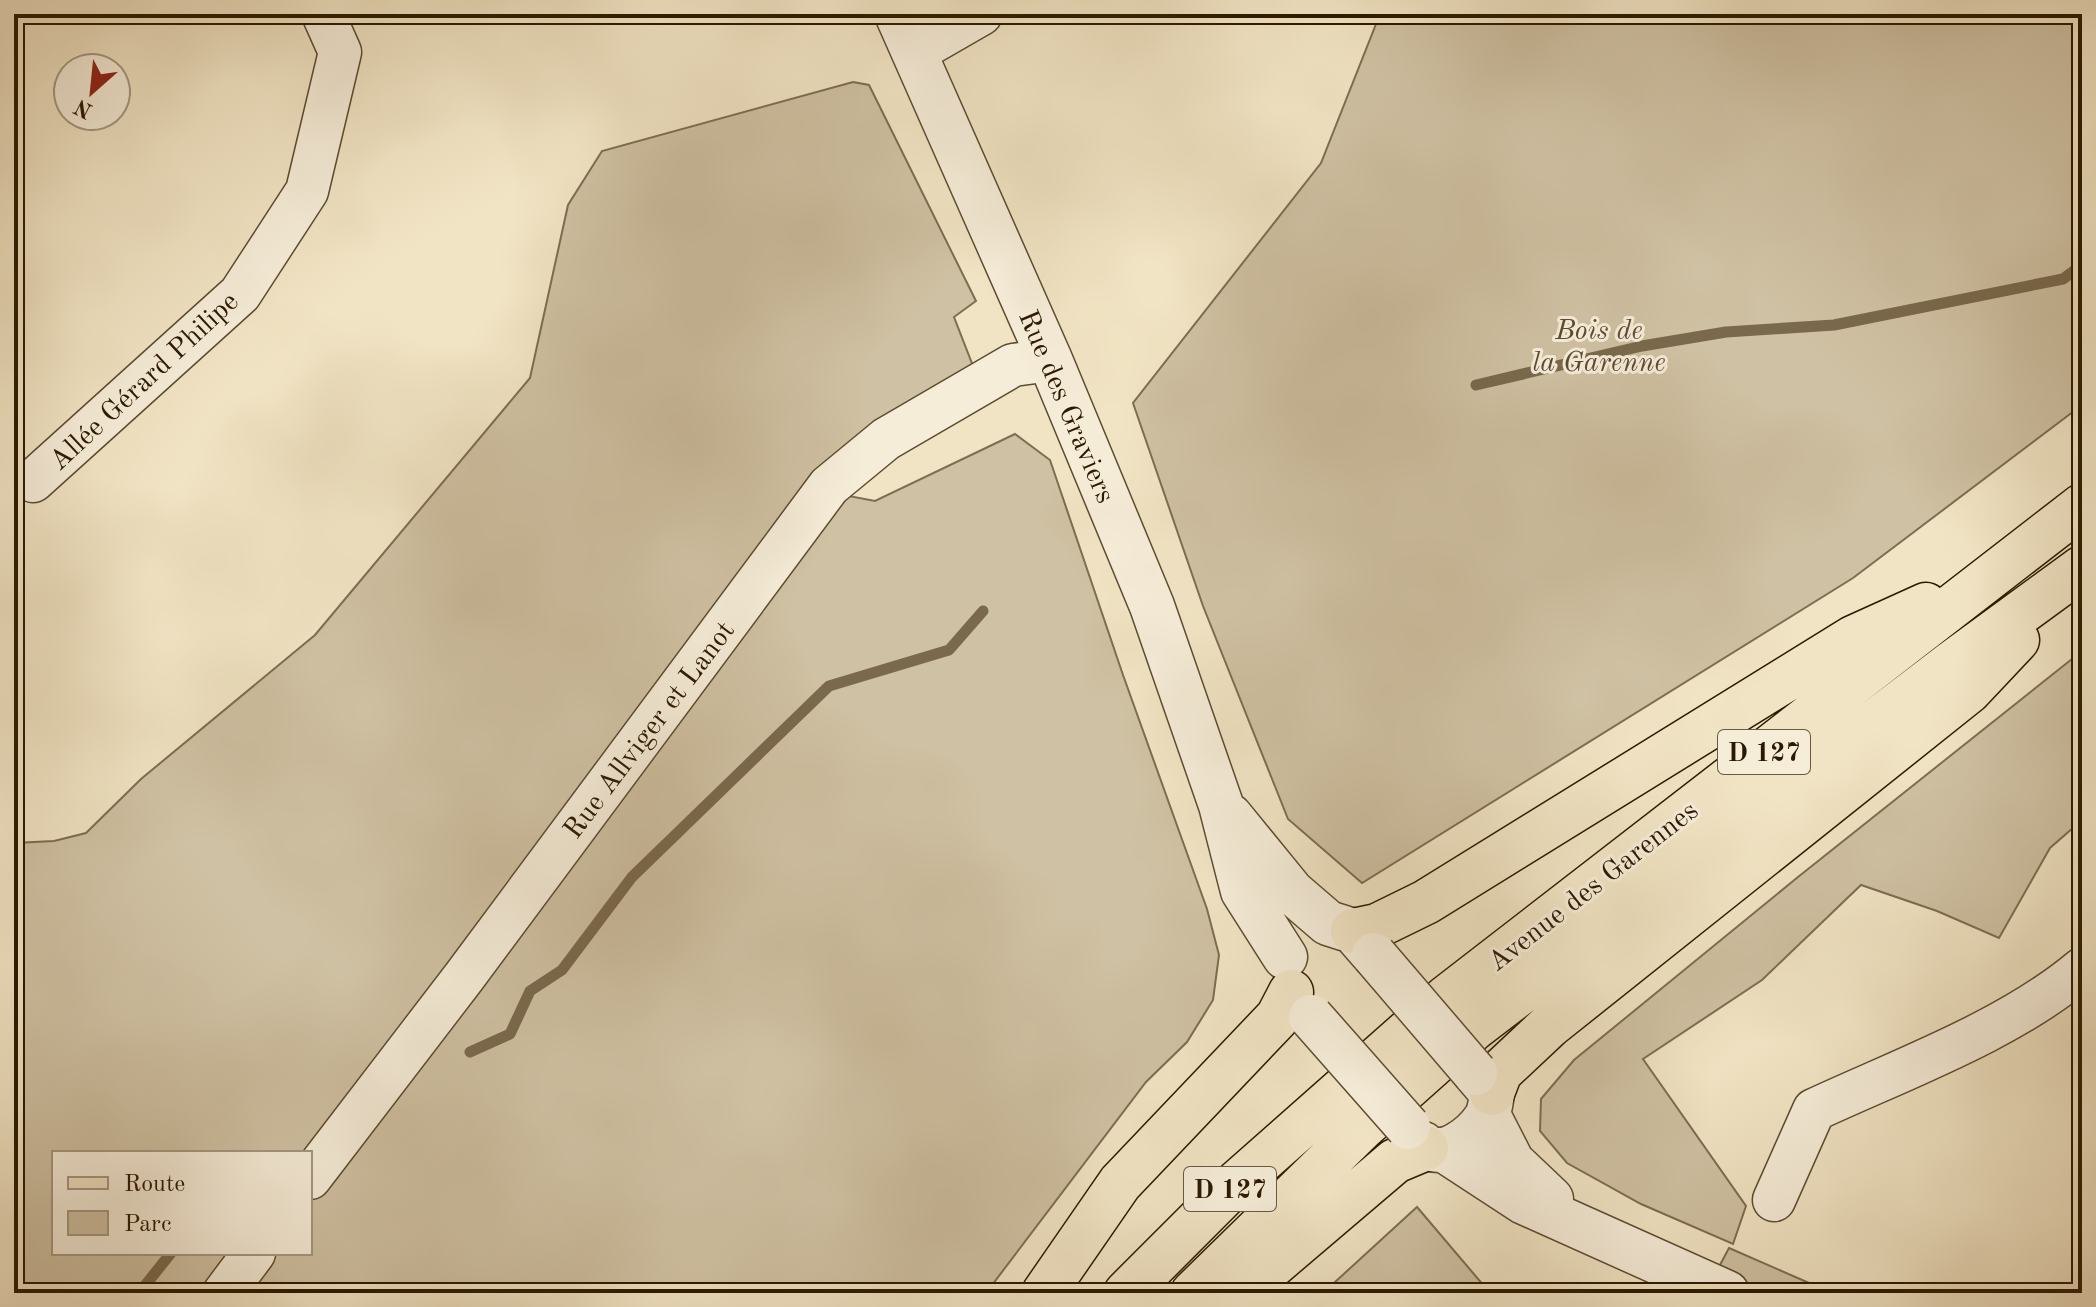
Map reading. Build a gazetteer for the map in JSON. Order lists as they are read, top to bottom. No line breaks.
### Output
{"streets":{"main road":["D 127","Avenue des Garennes"],"street":["Allée Gérard Philipe","Rue des Graviers","Rue Allviger et Lanot"]},"crossings":[["Rue des Graviers","Rue Allviger et Lanot"]],"parks":["Bois de la Garenne"],"legend":["Route","Parc"],"north":"bottom left"}
